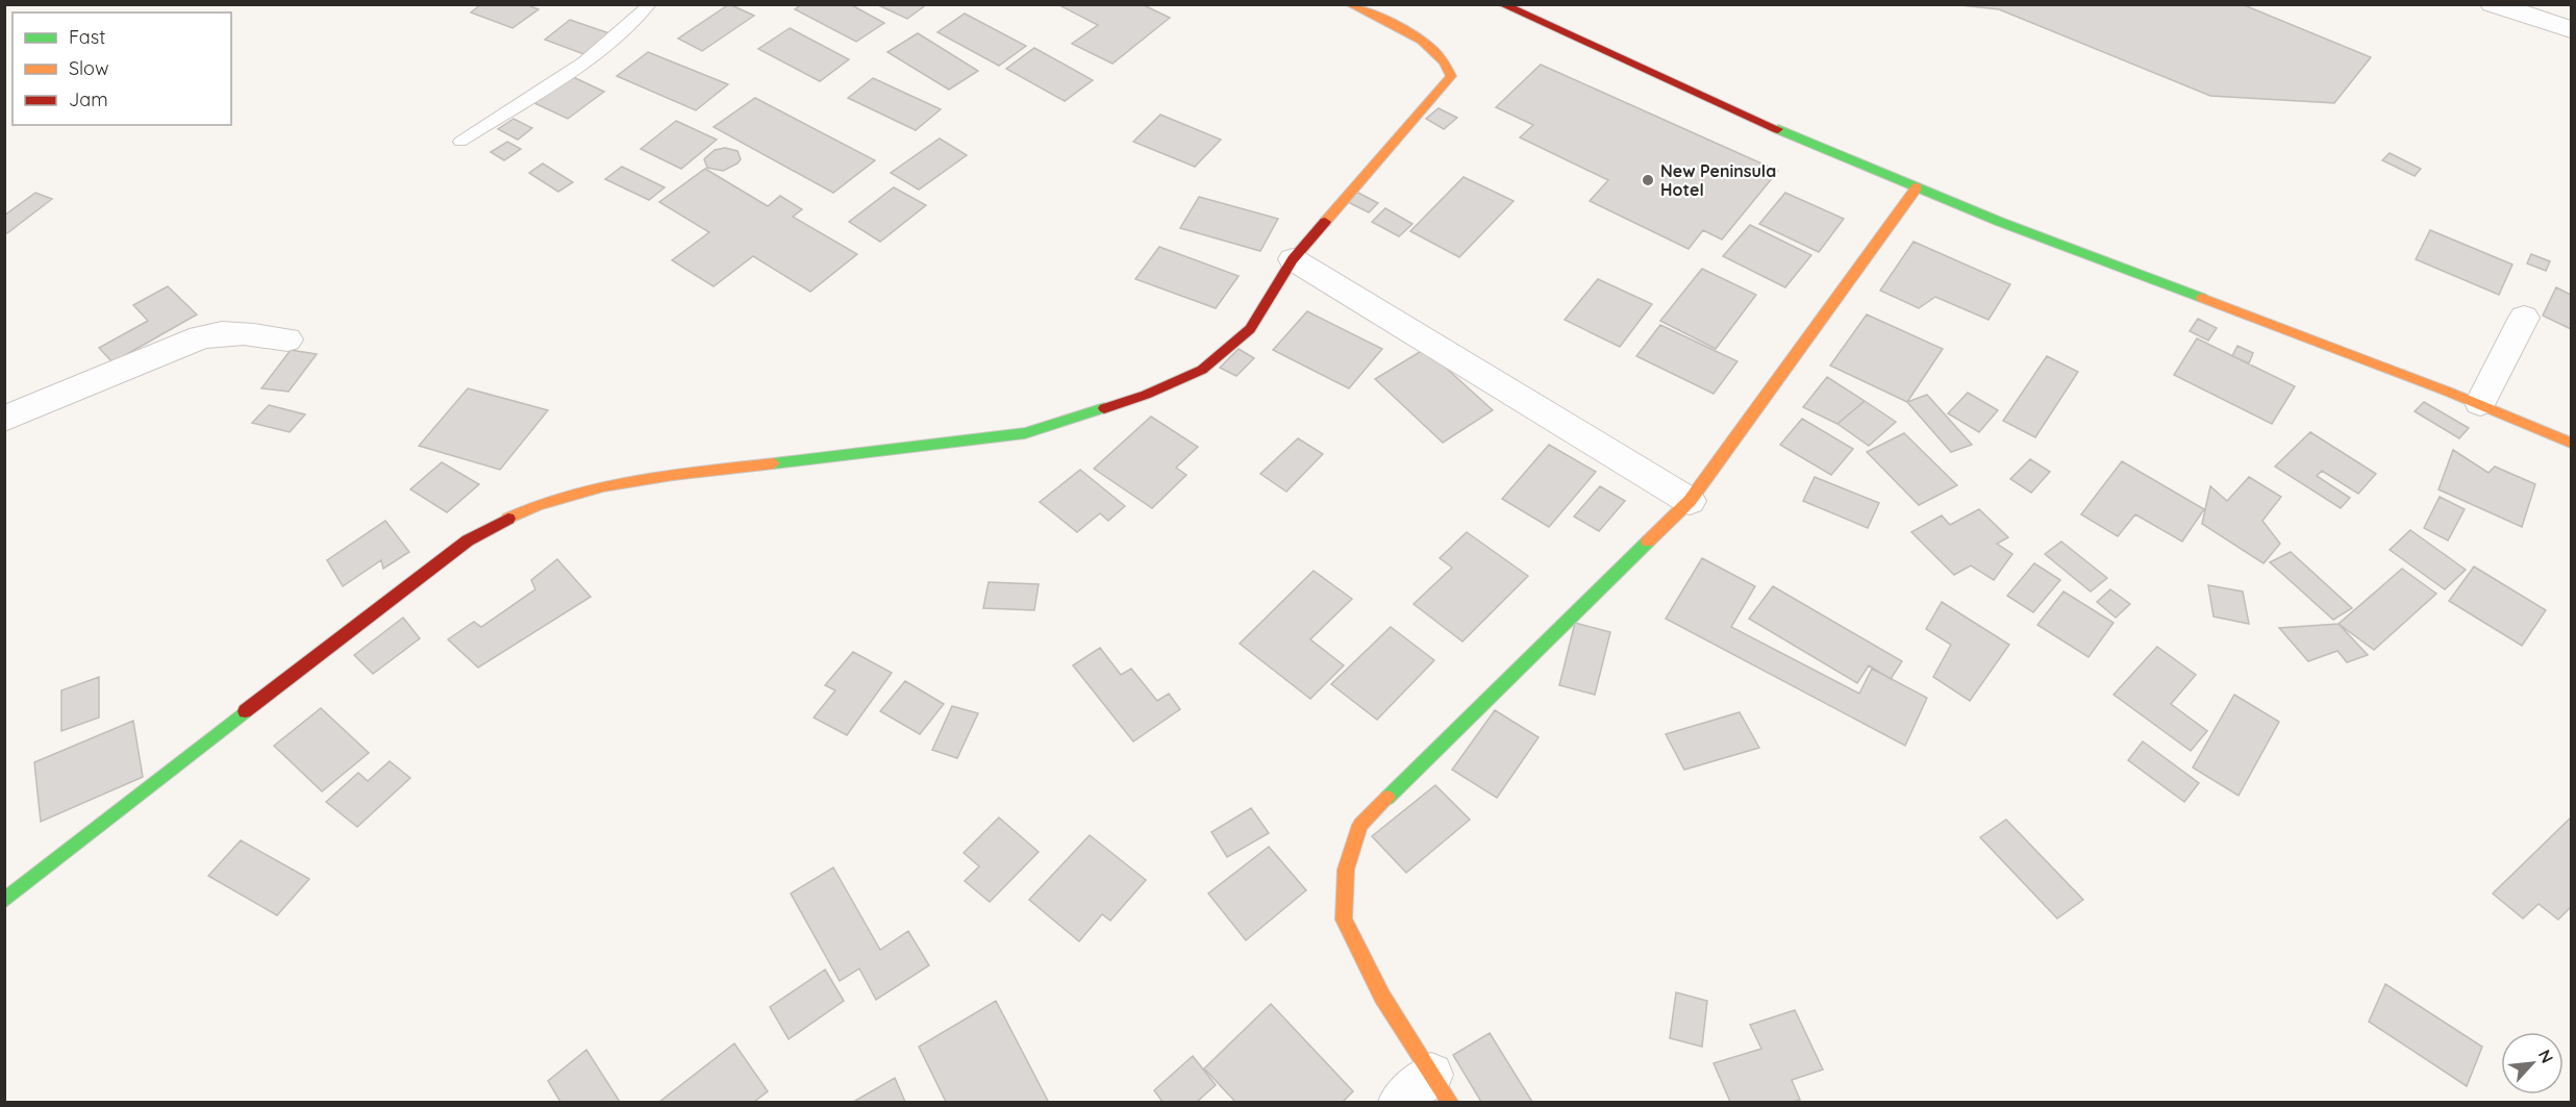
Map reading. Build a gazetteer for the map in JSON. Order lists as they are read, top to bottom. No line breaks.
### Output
{"places":["New Peninsula Hotel"],"legend":["Fast","Slow","Jam"],"north":"top right"}
